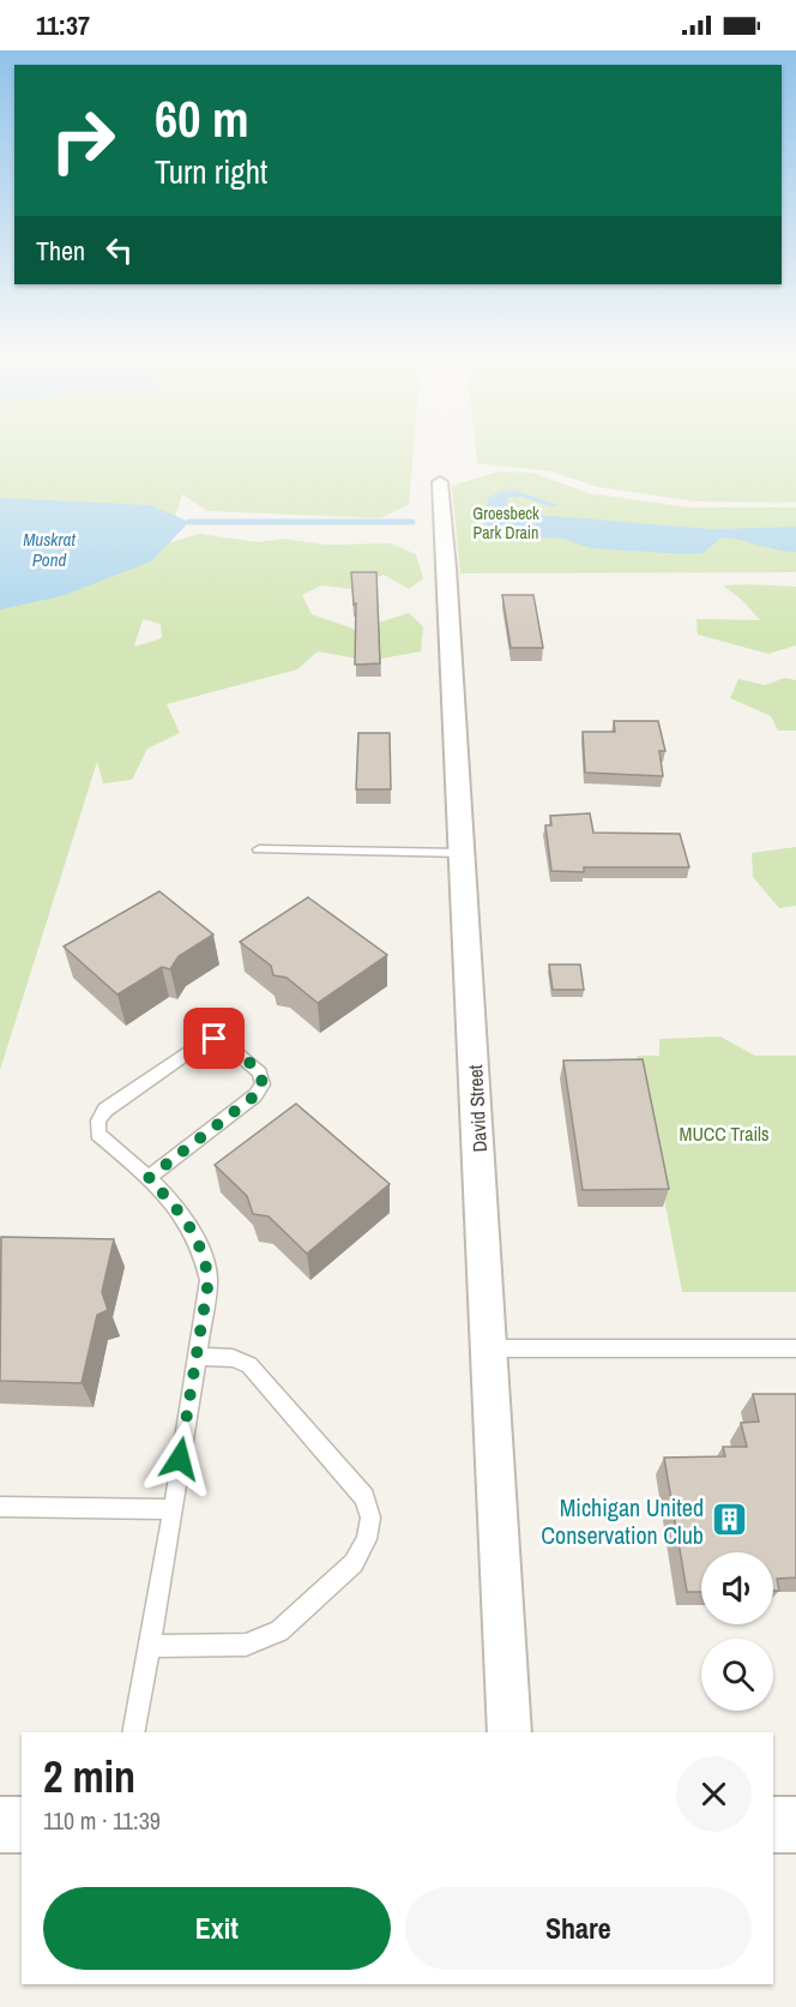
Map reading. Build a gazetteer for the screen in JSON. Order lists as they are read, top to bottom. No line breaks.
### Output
{"streets":{"street":["David Street"]},"water":["Muskrat Pond"],"parks":["Groesbeck Park Drain","MUCC Trails"],"places":{"building":["Michigan United Conservation Club"]},"page":{"status":"11:37","turn":["60 m","Turn right"],"then":"Then","heading":["2 min","110 m · 11:39"],"buttons":["Exit","Share"]}}
